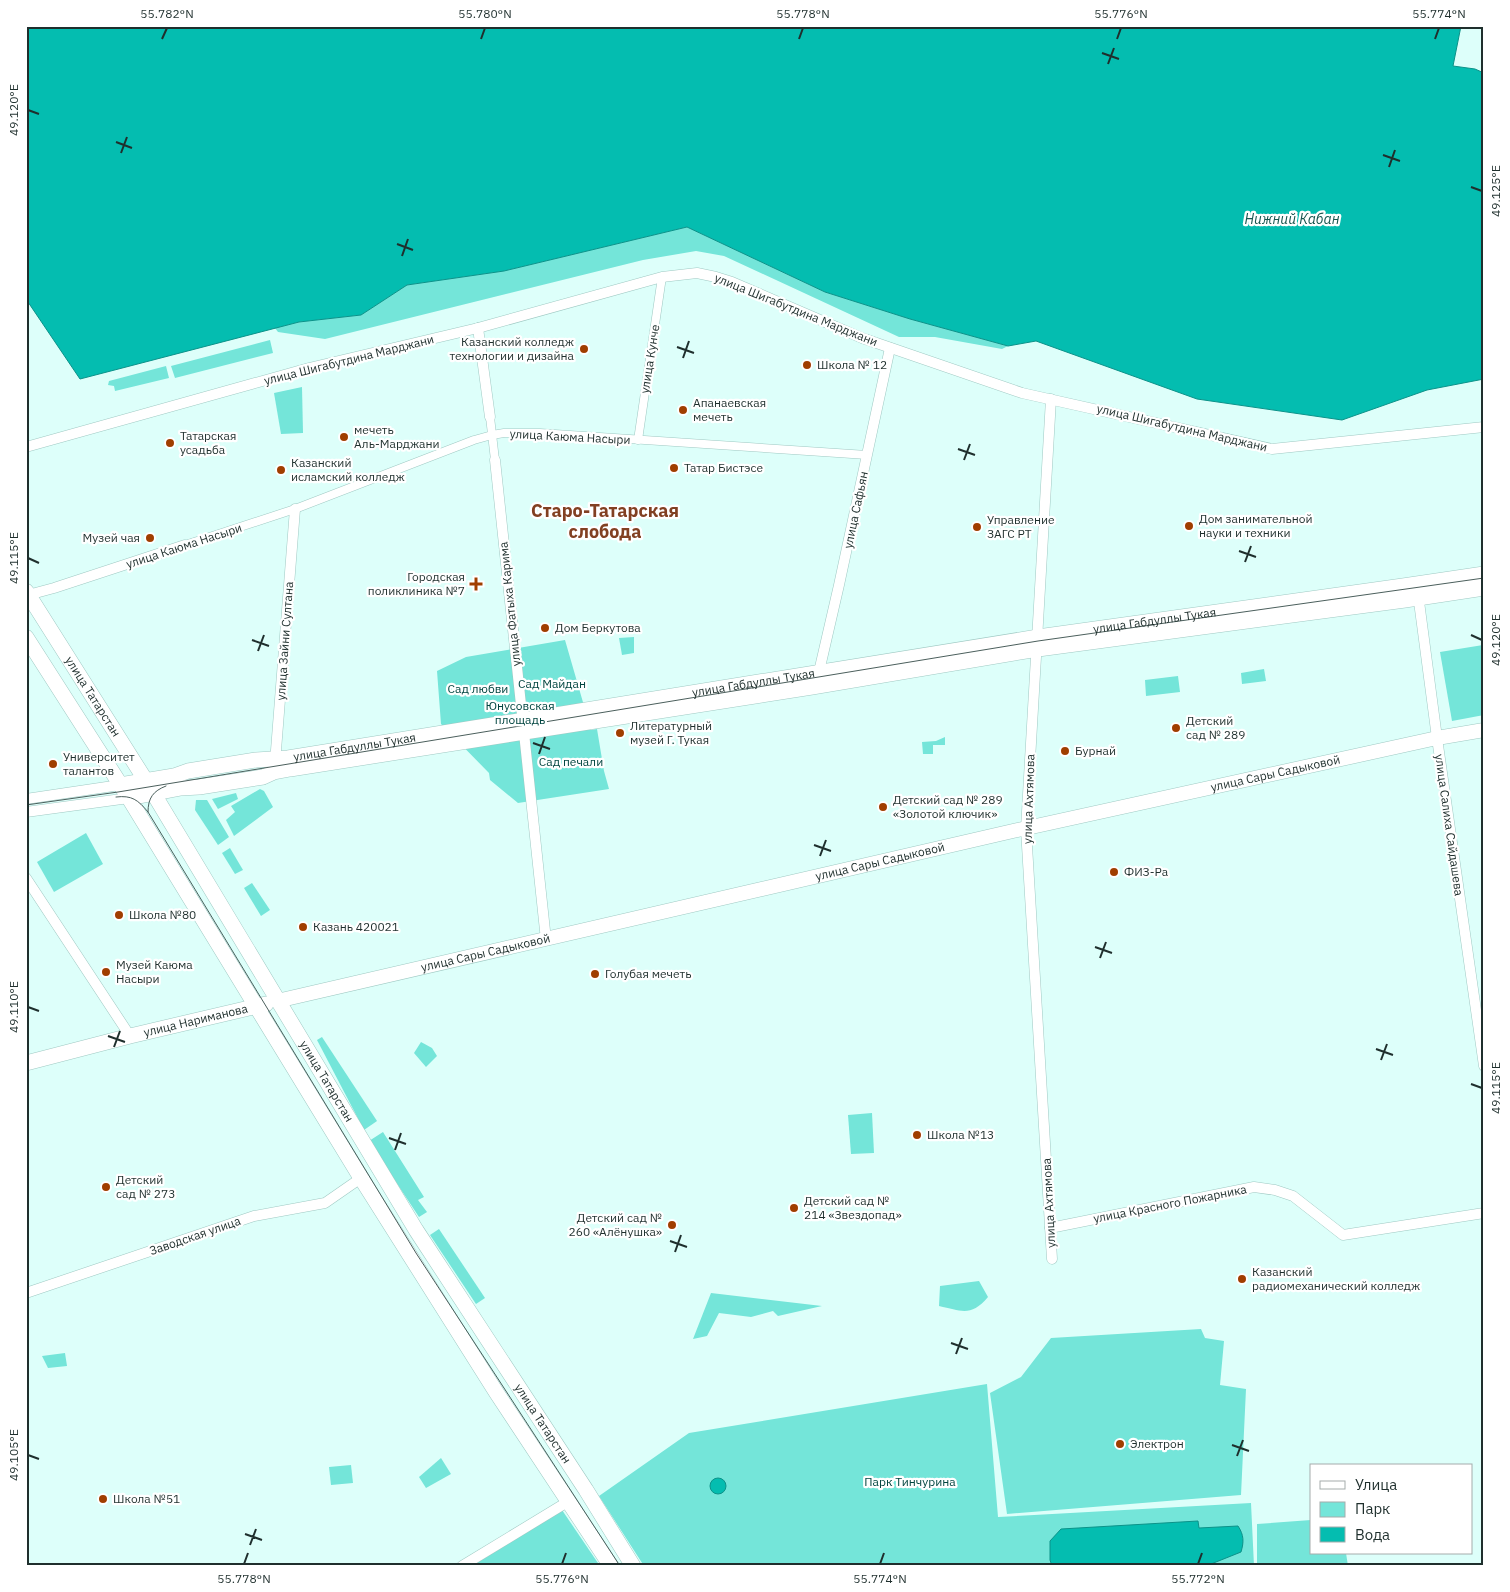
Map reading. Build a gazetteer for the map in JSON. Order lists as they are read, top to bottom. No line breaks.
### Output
{"streets":{"main road":["улица Габдуллы Тукая","улица Татарстан","улица Нариманова"],"street":["улица Шигабутдина Марджани","улица Кунче","улица Каюма Насыри","улица Сафьян","улица Фатыха Карима","улица Зайни Султана","улица Сары Садыковой","улица Ахтямова","улица Салиха Сайдашева","улица Красного Пожарника","Заводская улица"]},"crossings":[["улица Шигабутдина Марджани","улица Кунче"],["улица Шигабутдина Марджани","улица Сафьян"],["улица Шигабутдина Марджани","улица Фатыха Карима"],["улица Шигабутдина Марджани","улица Ахтямова"],["улица Кунче","улица Каюма Насыри"],["улица Каюма Насыри","улица Сафьян"],["улица Каюма Насыри","улица Фатыха Карима"],["улица Каюма Насыри","улица Зайни Султана"],["улица Каюма Насыри","улица Татарстан"],["улица Сафьян","улица Габдуллы Тукая"],["улица Фатыха Карима","улица Габдуллы Тукая"],["улица Фатыха Карима","улица Сары Садыковой"],["улица Габдуллы Тукая","улица Зайни Султана"],["улица Габдуллы Тукая","улица Татарстан"],["улица Габдуллы Тукая","улица Ахтямова"],["улица Габдуллы Тукая","улица Салиха Сайдашева"],["улица Татарстан","улица Сары Садыковой"],["улица Татарстан","улица Нариманова"],["улица Татарстан","Заводская улица"],["улица Сары Садыковой","улица Ахтямова"],["улица Сары Садыковой","улица Салиха Сайдашева"],["улица Сары Садыковой","улица Нариманова"],["улица Ахтямова","улица Красного Пожарника"]],"districts":["Старо-Татарская слобода"],"water":["Нижний Кабан"],"parks":["Сад Майдан","Сад любви","Юнусовская площадь","Сад печали","Парк Тинчурина"],"places":{"other":["Казанский колледж технологии и дизайна","Школа № 12","Апанаевская мечеть","мечеть Аль-Марджани","Татарская усадьба","Татар Бистэсе","Казанский исламский колледж","Дом занимательной науки и техники","Управление ЗАГС РТ","Музей чая","Дом Беркутова","Детский сад № 289","Литературный музей Г. Тукая","Бурнай","Университет талантов","Детский сад № 289 «Золотой ключик»","ФИЗ-Ра","Школа №80","Казань 420021","Музей Каюма Насыри","Голубая мечеть","Школа №13","Детский сад № 273","Детский сад № 214 «Звездопад»","Детский сад № 260 «Алёнушка»","Казанский радиомеханический колледж","Электрон","Школа №51"],"health":["Городская поликлиника №7"]},"legend":["Улица","Парк","Вода"],"coordinates":["55.782°N","55.780°N","55.778°N","55.776°N","55.774°N","49.120°E","49.125°E","49.115°E","49.110°E","49.105°E","55.772°N"]}
